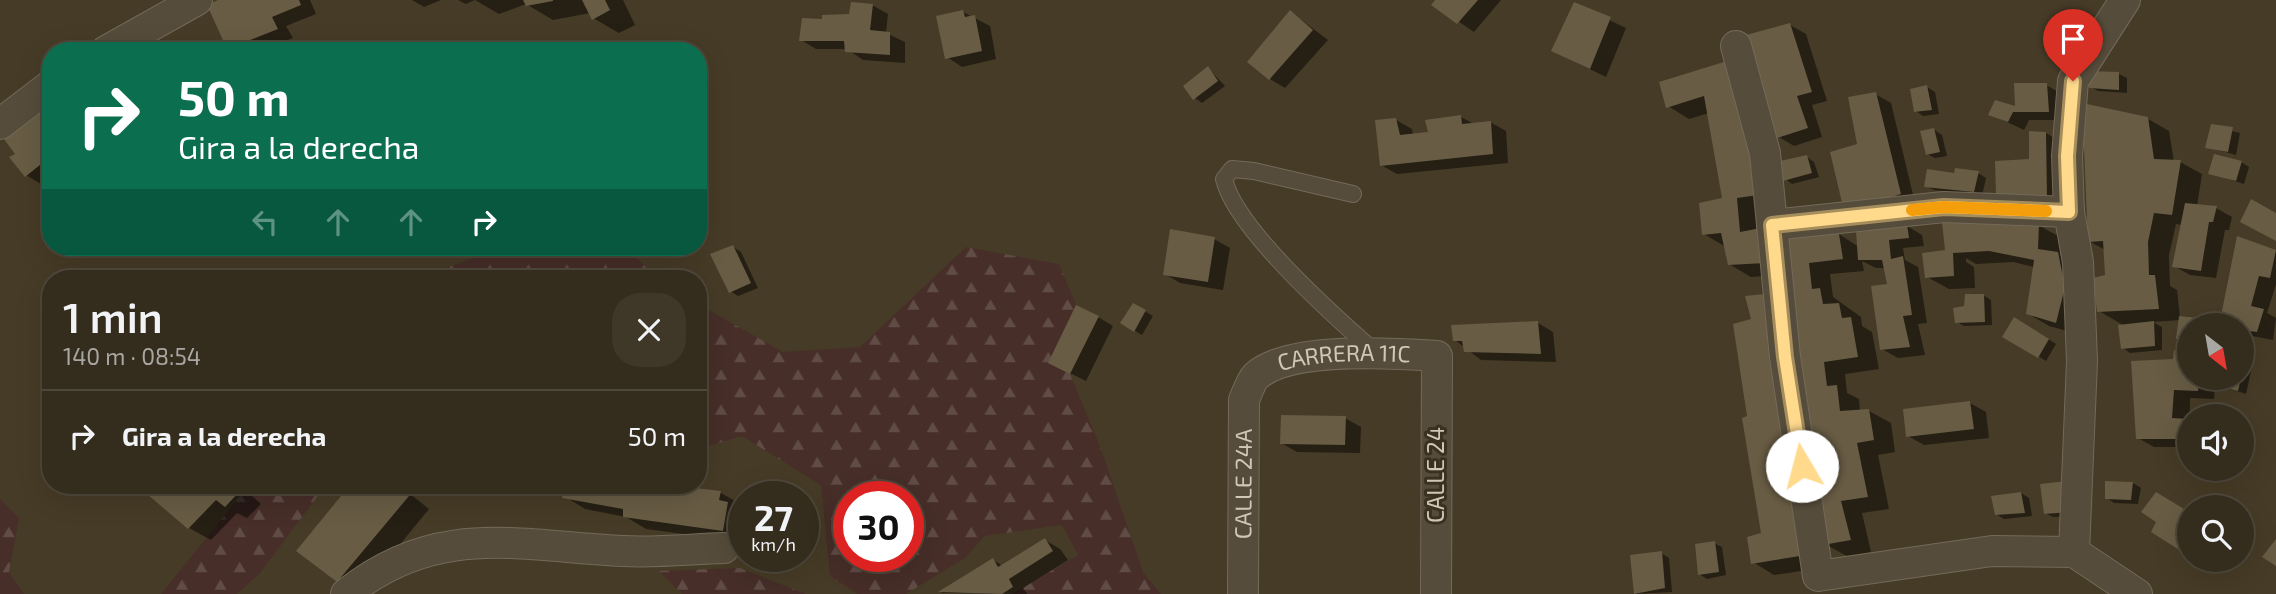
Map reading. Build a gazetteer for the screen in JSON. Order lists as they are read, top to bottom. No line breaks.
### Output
{"streets":{"street":["CARRERA 11C","CALLE 24","CALLE 24A"]},"crossings":[["CARRERA 11C","CALLE 24"],["CARRERA 11C","CALLE 24A"]],"north":"bottom right","page":{"turn":["50 m","Gira a la derecha"],"heading":["1 min","140 m · 08:54"],"list":[{"name":"Gira a la derecha","value":"50 m"}],"speed":"27 km/h","limit":"30"}}
